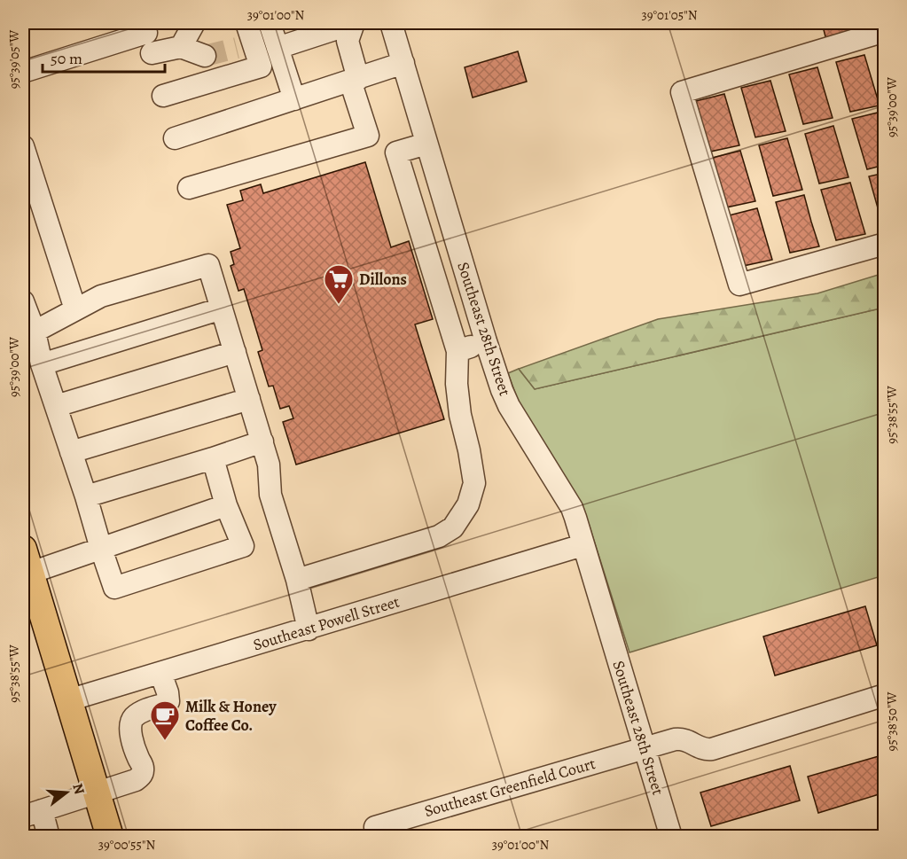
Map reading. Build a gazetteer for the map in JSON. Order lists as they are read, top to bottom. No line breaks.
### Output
{"streets":{"street":["Southeast 28th Street","Southeast Powell Street","Southeast Greenfield Court"]},"crossings":[["Southeast 28th Street","Southeast Powell Street"],["Southeast 28th Street","Southeast Greenfield Court"]],"places":{"supermarket":["Dillons"],"cafe":["Milk & Honey Coffee Co."]},"scale_bar":"50 m","north":"right","coordinates":["39°01'00\"N","39°01'05\"N","95°39'05\"W","95°39'00\"W","95°38'55\"W","95°38'50\"W","39°00'55\"N"]}
